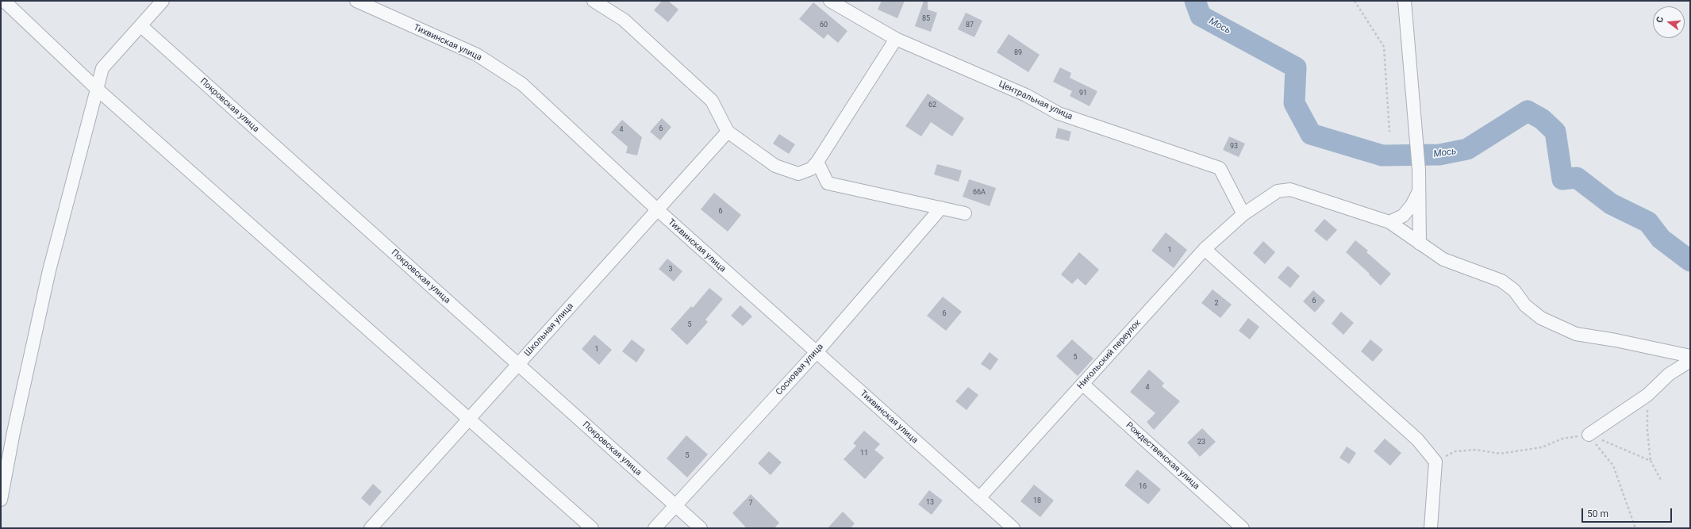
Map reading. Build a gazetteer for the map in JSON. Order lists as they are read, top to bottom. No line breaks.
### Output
{"streets":{"street":["Тихвинская улица","Центральная улица","Покровская улица","Школьная улица","Никольский переулок","Сосновая улица","Рождественская улица"]},"crossings":[["Тихвинская улица","Школьная улица"],["Тихвинская улица","Никольский переулок"],["Тихвинская улица","Сосновая улица"],["Центральная улица","Никольский переулок"],["Покровская улица","Школьная улица"],["Покровская улица","Сосновая улица"],["Никольский переулок","Рождественская улица"]],"water":["Мось"],"house_numbers":["85","60","87","89","91","62","6","4","93","66А","6","1","3","6","2","6","5","1","5","4","23","11","5","16","18","13","7"],"scale_bar":"50 m","north":"left"}
